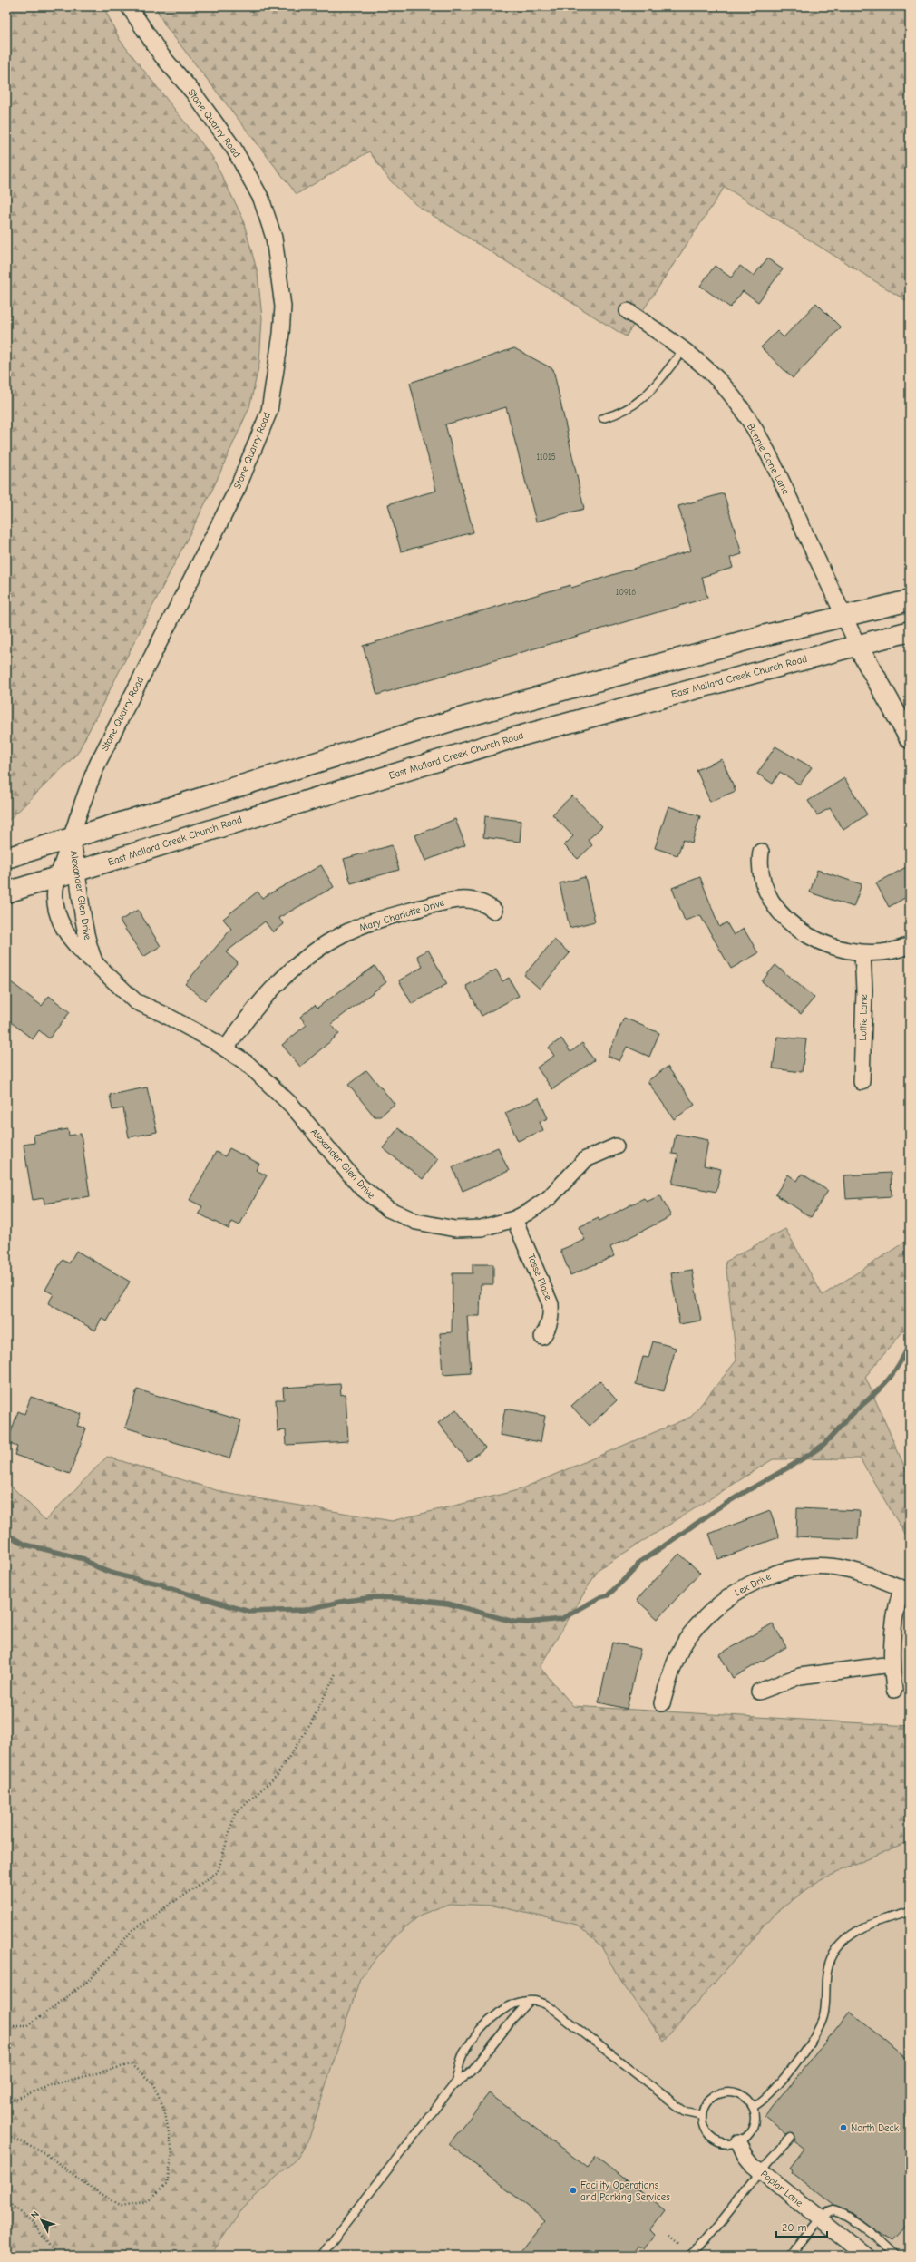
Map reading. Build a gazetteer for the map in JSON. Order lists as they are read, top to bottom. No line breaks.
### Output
{"streets":{"main road":["East Mallard Creek Church Road"],"street":["Stone Quarry Road","Bonnie Cone Lane","Alexander Glen Drive","Mary Charlotte Drive","Lottie Lane","Tasse Place","Lex Drive","Poplar Lane"]},"crossings":[["Stone Quarry Road","Alexander Glen Drive"],["Bonnie Cone Lane","East Mallard Creek Church Road"],["East Mallard Creek Church Road","Alexander Glen Drive"],["Alexander Glen Drive","Mary Charlotte Drive"],["Alexander Glen Drive","Tasse Place"]],"places":["North Deck","Facility Operations and Parking Services"],"house_numbers":["11015","10916"],"scale_bar":"20 m","north":"top left"}
